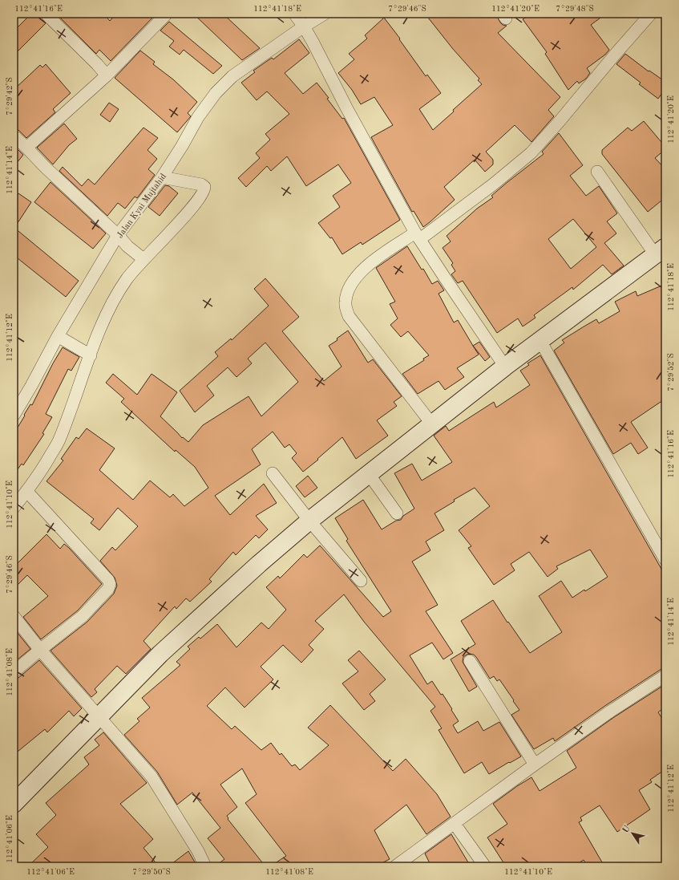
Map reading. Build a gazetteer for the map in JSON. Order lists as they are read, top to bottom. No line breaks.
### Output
{"streets":{"street":["Jalan Kyai Mujtahid"]},"north":"top left","coordinates":["112°41'16\"E","112°41'18\"E","7°29'46\"S","112°41'20\"E","7°29'48\"S","7°29'42\"S","112°41'14\"E","112°41'12\"E","7°29'52\"S","112°41'10\"E","112°41'08\"E","112°41'06\"E","7°29'50\"S"]}
